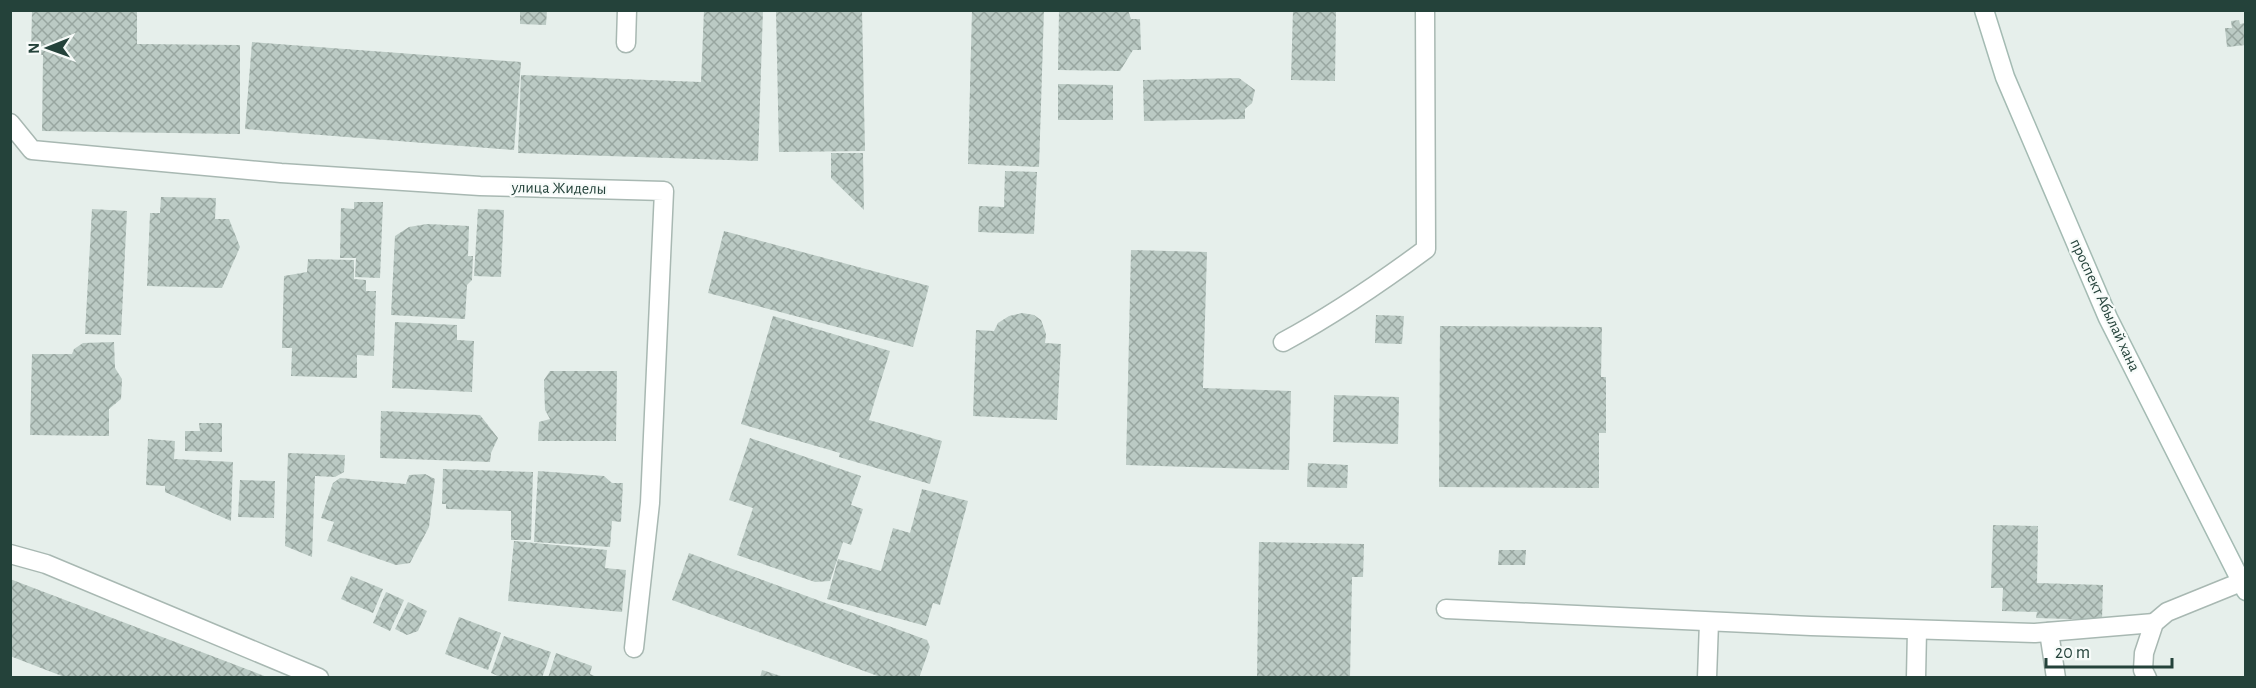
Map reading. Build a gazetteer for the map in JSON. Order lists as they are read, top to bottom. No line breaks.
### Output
{"streets":{"street":["улица Жиделы","проспект Абылай хана"]},"scale_bar":"20 m","north":"left"}
